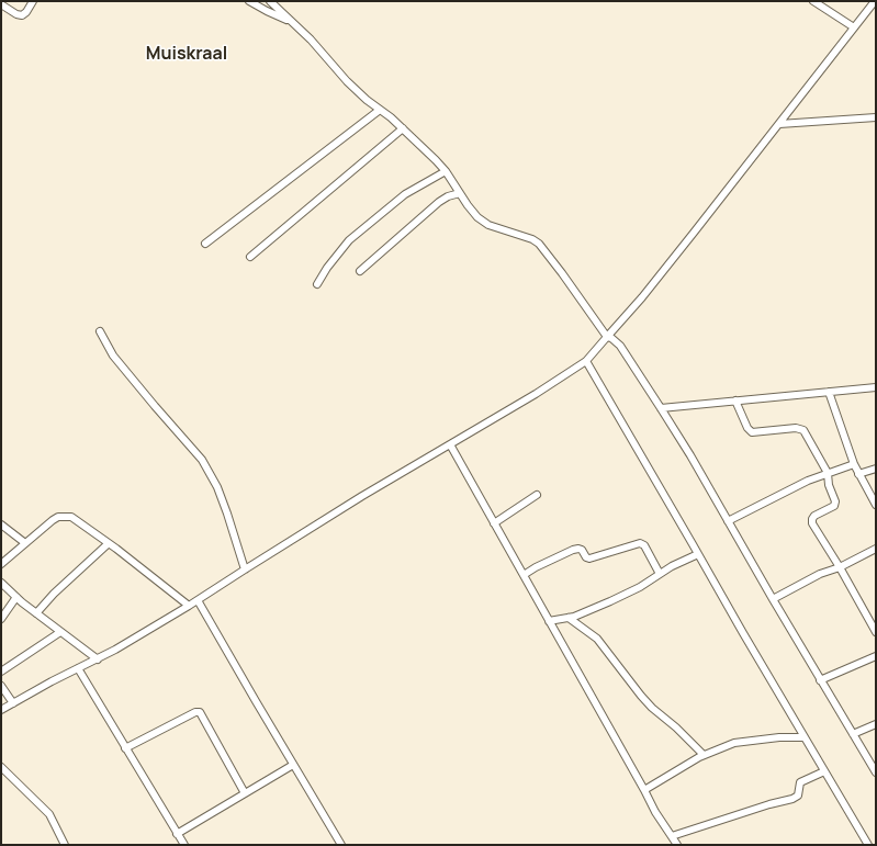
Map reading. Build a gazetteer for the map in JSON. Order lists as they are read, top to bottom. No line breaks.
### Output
{"districts":["Muiskraal"]}
